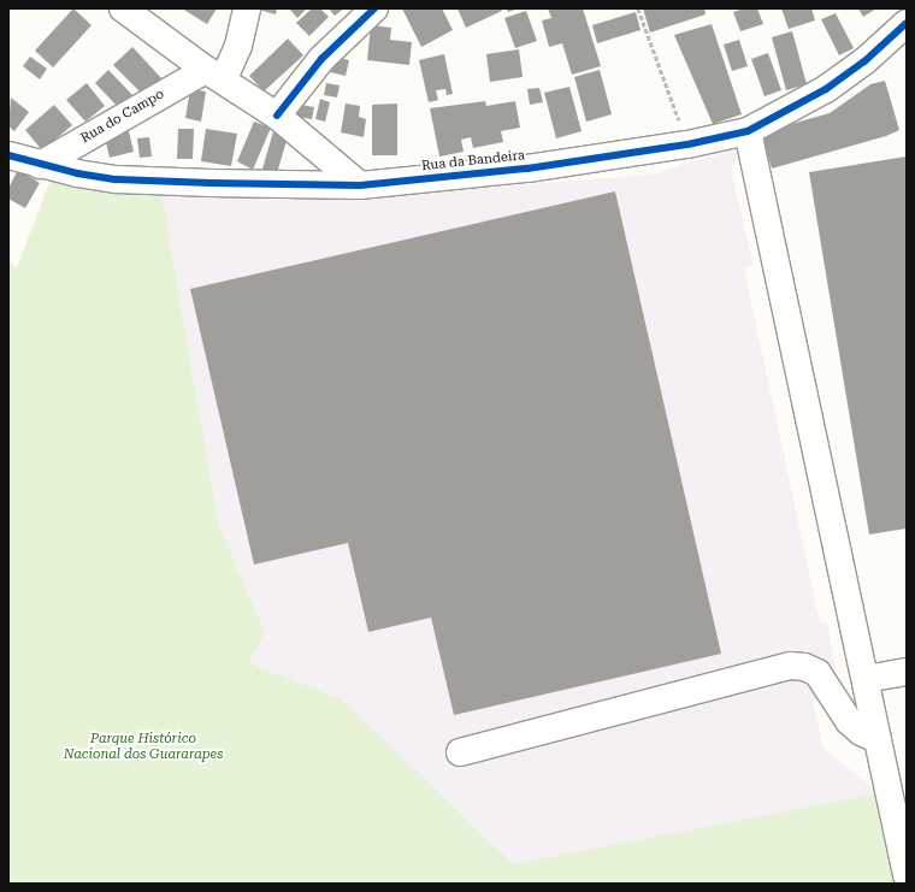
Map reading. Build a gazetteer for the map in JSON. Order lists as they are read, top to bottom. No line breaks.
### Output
{"streets":{"street":["Rua do Campo","Rua da Bandeira"]},"crossings":[["Rua do Campo","Rua da Bandeira"]],"parks":["Parque Histórico Nacional dos Guararapes"]}
